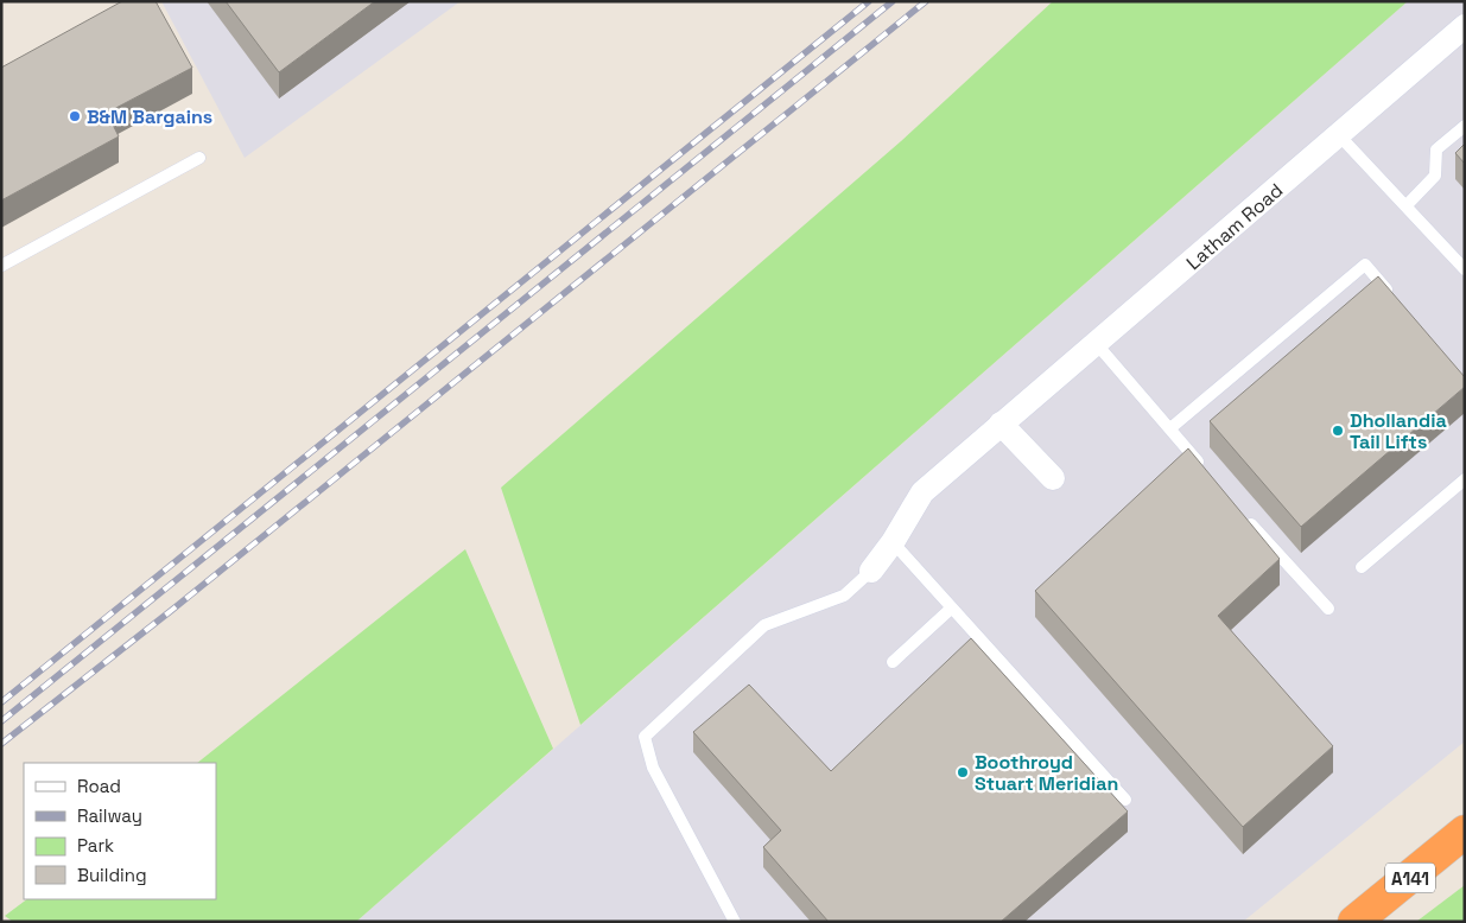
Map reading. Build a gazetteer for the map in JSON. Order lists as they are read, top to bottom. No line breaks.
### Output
{"streets":{"highway":["A141"],"street":["Latham Road"]},"places":["B&M Bargains","Dhollandia Tail Lifts","Boothroyd Stuart Meridian"],"legend":["Road","Railway","Park","Building"]}
